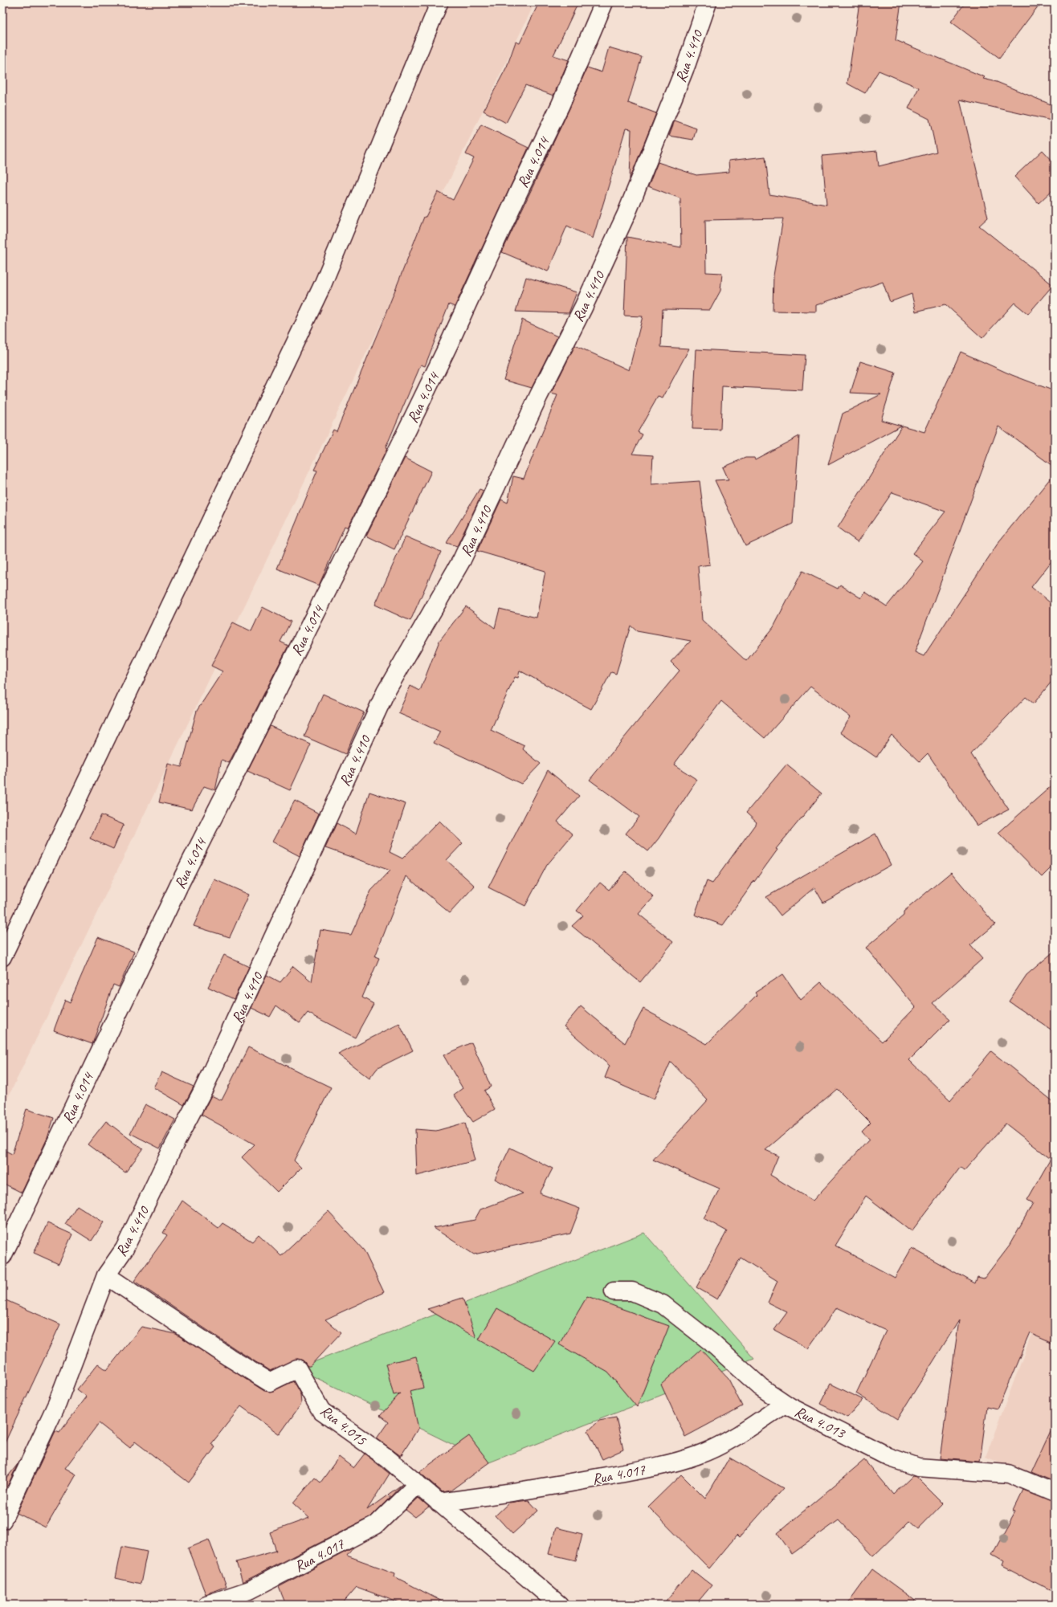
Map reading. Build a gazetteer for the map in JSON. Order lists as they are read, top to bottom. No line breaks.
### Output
{"streets":{"street":["Rua 4.410","Rua 4.014","Rua 4.013","Rua 4.015","Rua 4.017"]},"crossings":[["Rua 4.410","Rua 4.015"],["Rua 4.013","Rua 4.017"],["Rua 4.015","Rua 4.017"]]}
